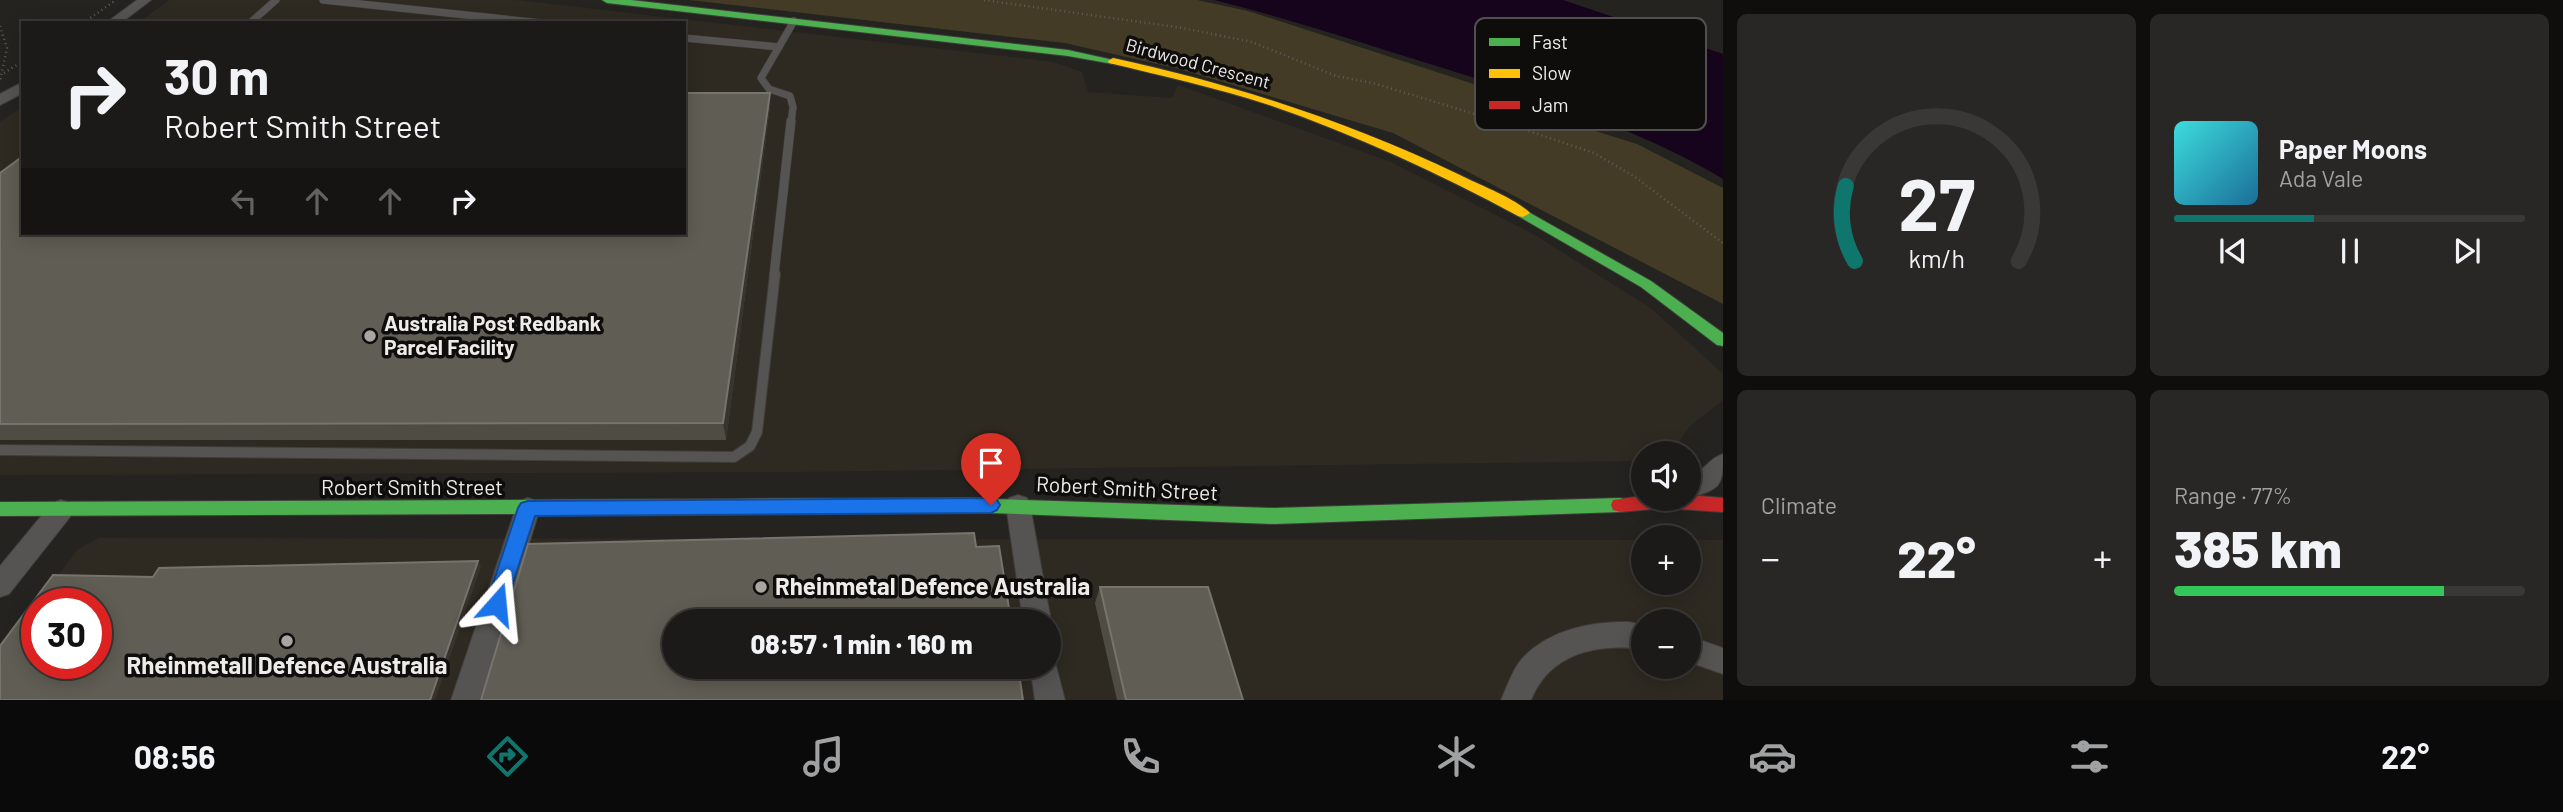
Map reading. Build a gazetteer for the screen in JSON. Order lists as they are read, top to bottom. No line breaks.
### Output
{"streets":{"street":["Birdwood Crescent","Robert Smith Street"]},"places":["Australia Post Redbank Parcel Facility","Rheinmetal Defence Australia","Rheinmetall Defence Australia"],"legend":["Fast","Slow","Jam"],"page":{"turn":["30 m","Robert Smith Street"],"song":["Paper Moons","Ada Vale"],"tile":["Climate",["Range · 77%","385 km"]],"map_buttons":["+","−"],"heat":["−","22°","+"],"limit":"30","trip":"08:57 · 1 min · 160 m","tabs":["08:56","22°"],"gauge":["27","km/h"]}}
